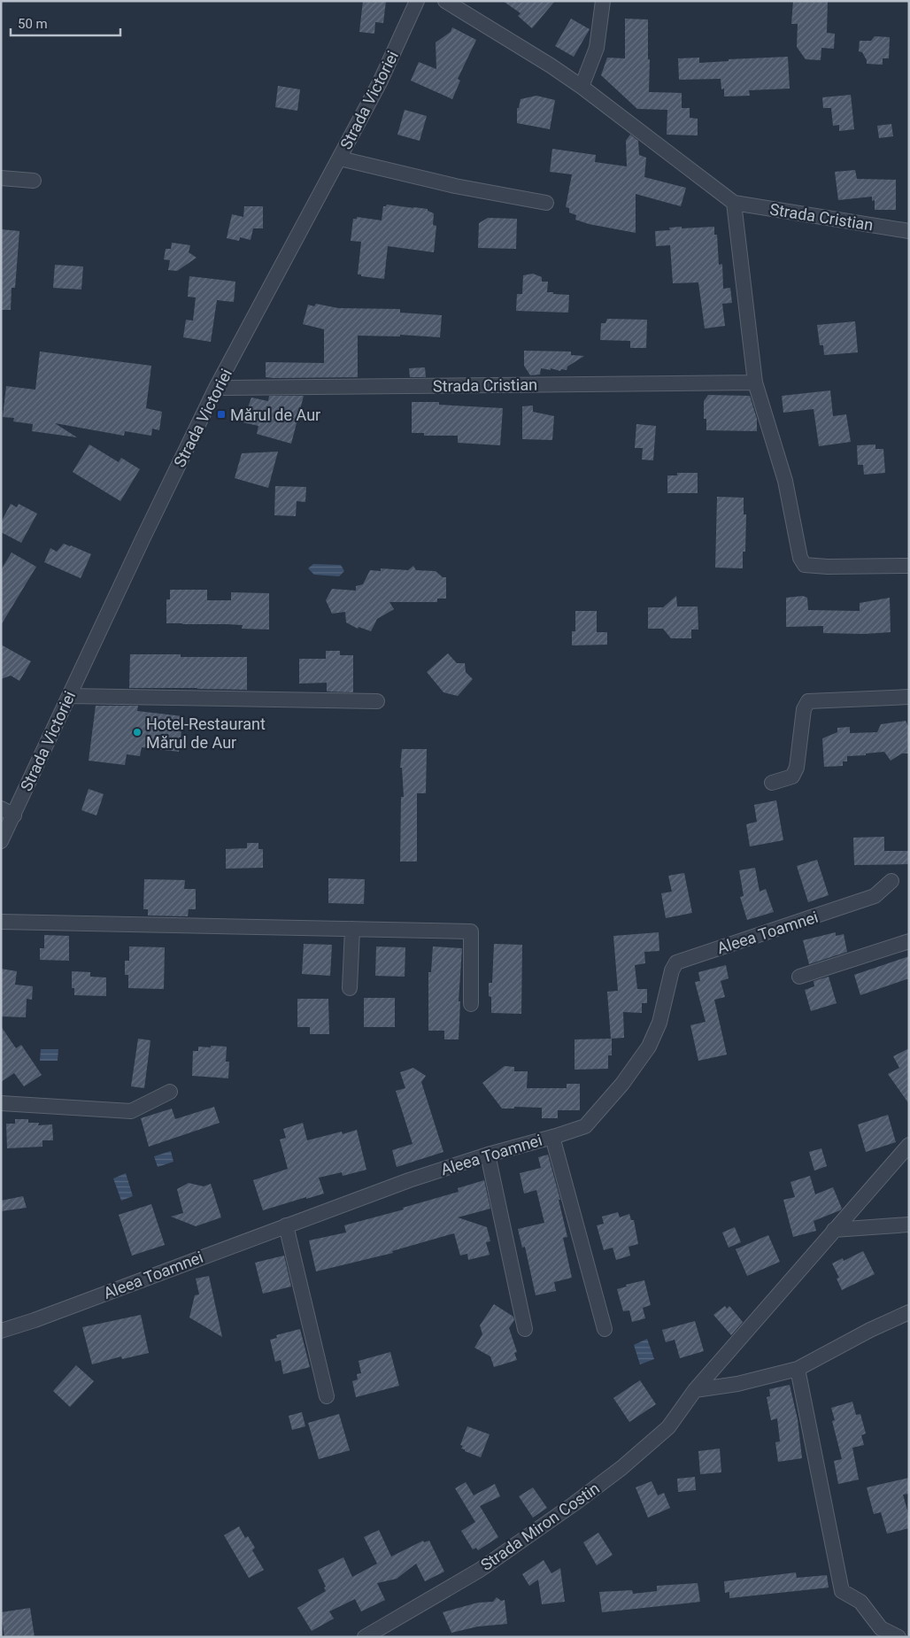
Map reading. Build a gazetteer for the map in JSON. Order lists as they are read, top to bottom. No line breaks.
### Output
{"streets":{"street":["Strada Victoriei","Strada Cristian","Aleea Toamnei","Strada Miron Costin"]},"crossings":[["Strada Victoriei","Strada Cristian"]],"places":{"transit":["Mărul de Aur"],"other":["Hotel-Restaurant Mărul de Aur"]},"scale_bar":"50 m"}
